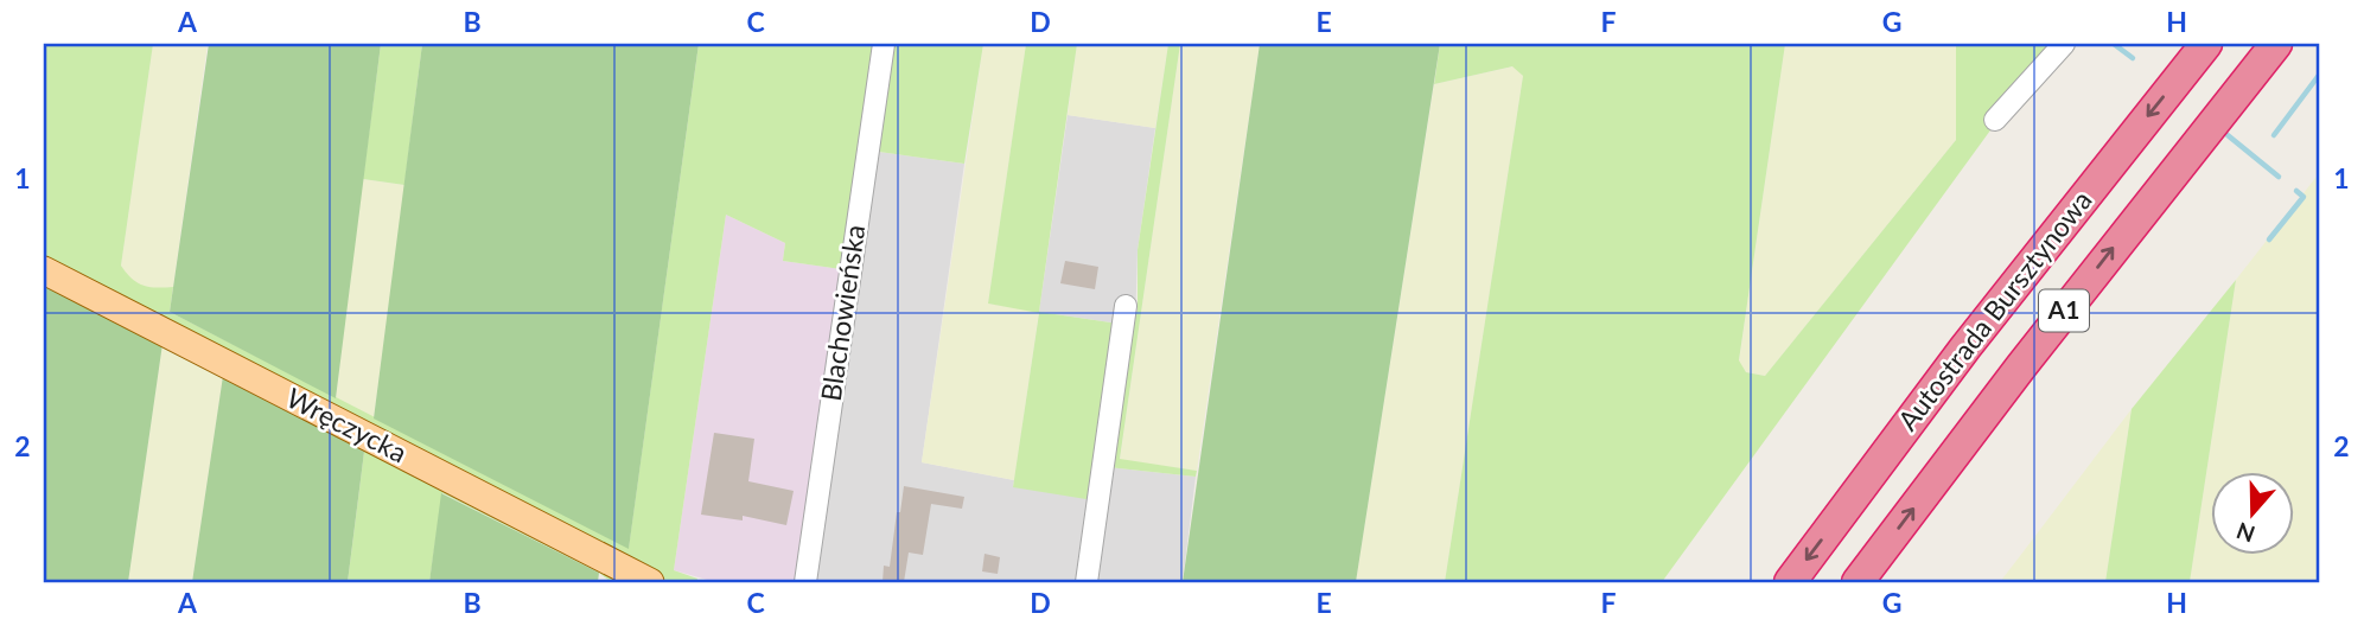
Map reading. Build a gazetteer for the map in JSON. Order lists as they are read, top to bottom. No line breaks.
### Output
{"streets":{"highway":["Autostrada Bursztynowa","A1"],"main road":["Wręczycka"],"street":["Blachowieńska"]},"north":"bottom","grid":{"columns":["A","B","C","D","E","F","G","H"],"rows":["1","2"]}}
